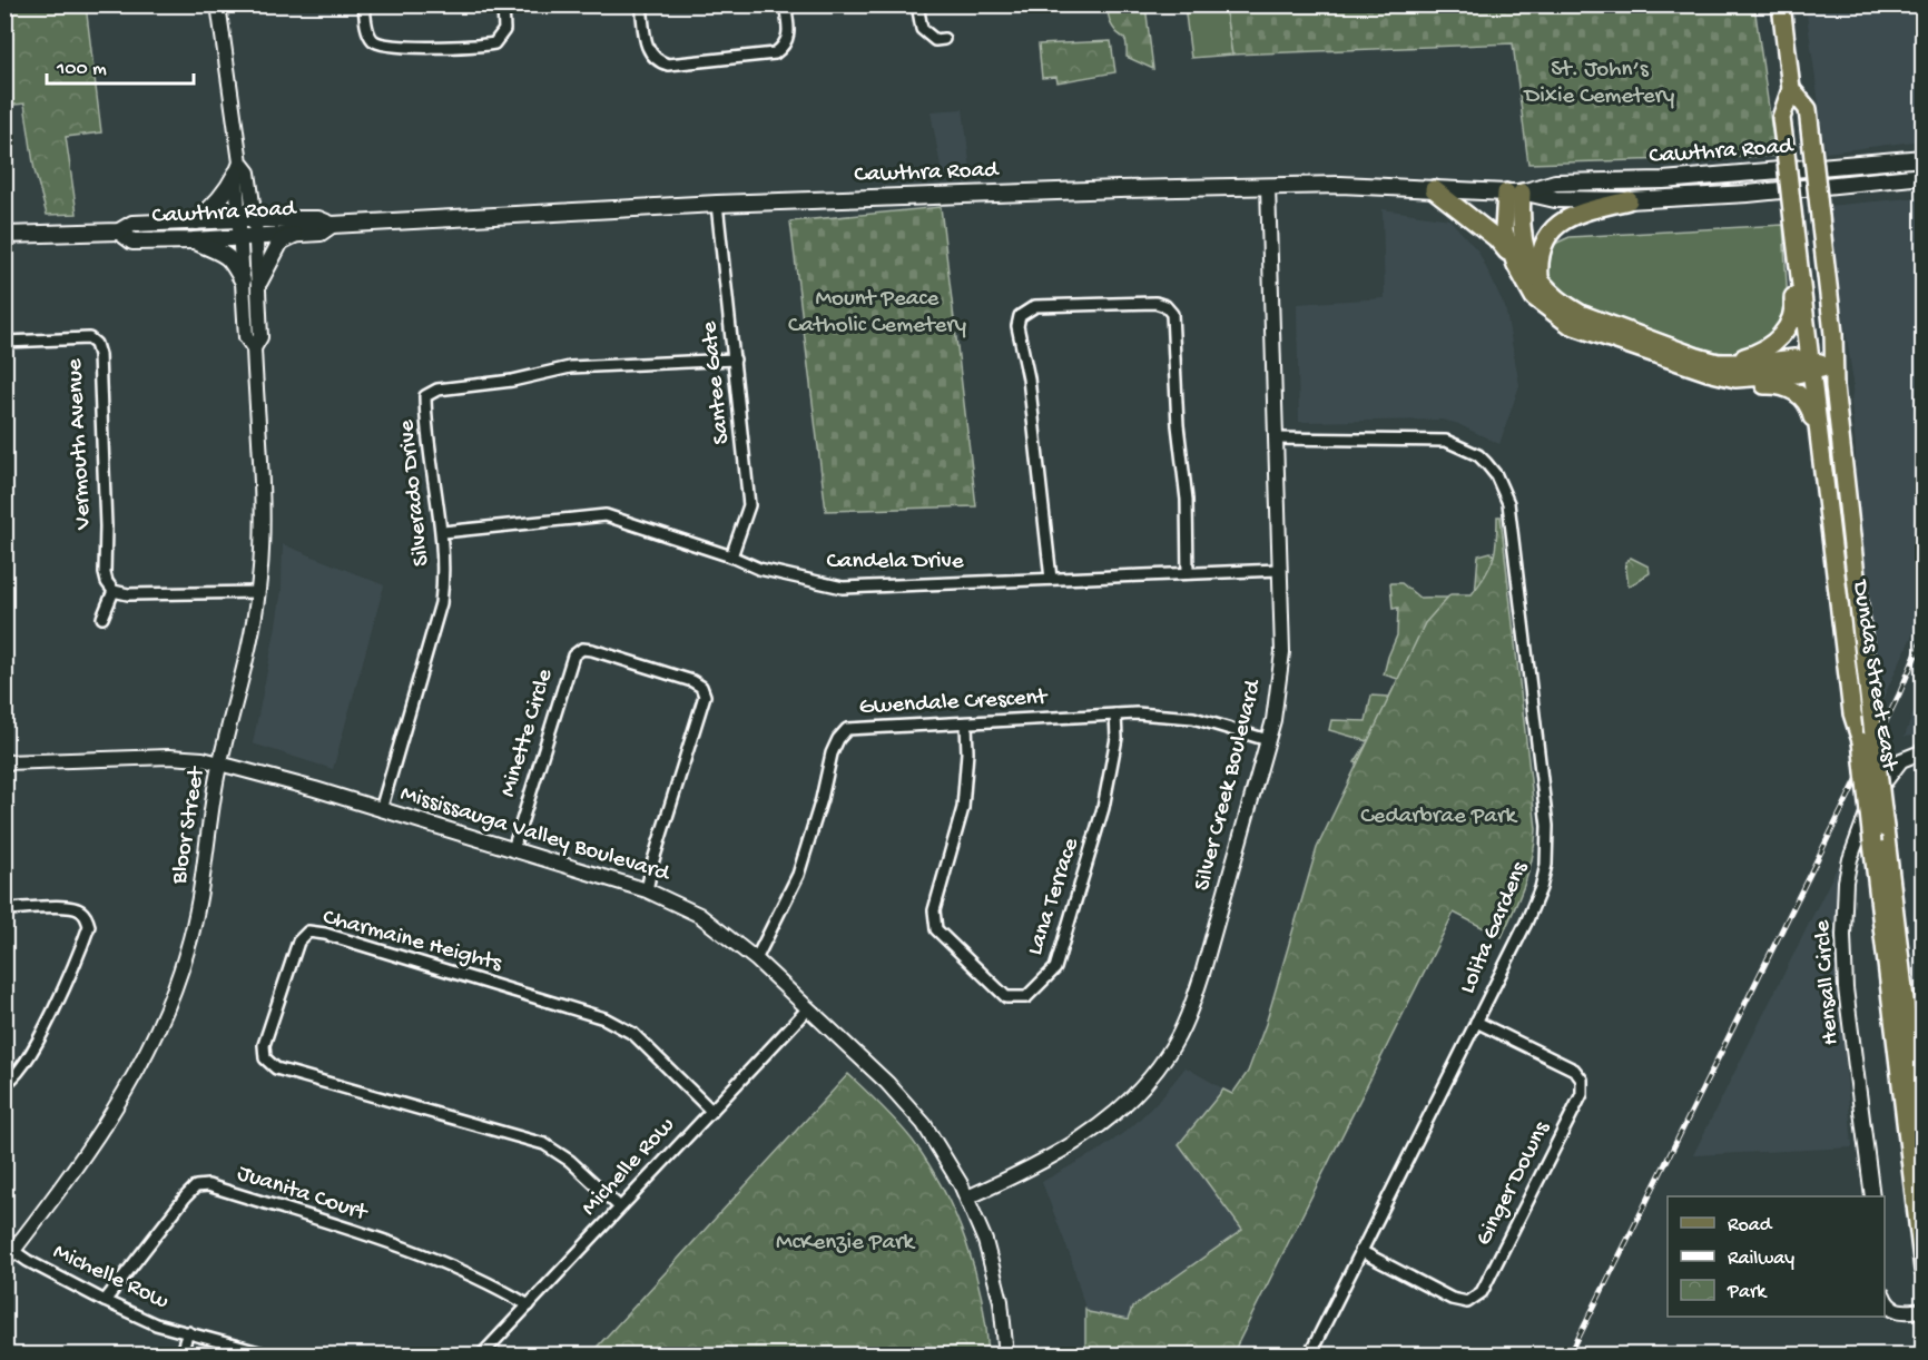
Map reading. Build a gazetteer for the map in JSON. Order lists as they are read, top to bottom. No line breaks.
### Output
{"streets":{"main road":["Cawthra Road","Dundas Street East"],"street":["Santee Gate","Vermouth Avenue","Silverado Drive","Candela Drive","Gwendale Crescent","Minette Circle","Silver Creek Boulevard","Bloor Street","Mississauga Valley Boulevard","Lana Terrace","Lolita Gardens","Charmaine Heights","Hensall Circle","Michelle Row","Ginger Downs","Juanita Court"]},"crossings":[["Cawthra Road","Santee Gate"],["Cawthra Road","Silver Creek Boulevard"],["Cawthra Road","Bloor Street"],["Santee Gate","Silverado Drive"],["Santee Gate","Candela Drive"],["Silverado Drive","Candela Drive"],["Silverado Drive","Mississauga Valley Boulevard"],["Candela Drive","Silver Creek Boulevard"],["Gwendale Crescent","Silver Creek Boulevard"],["Gwendale Crescent","Mississauga Valley Boulevard"],["Gwendale Crescent","Lana Terrace"],["Minette Circle","Mississauga Valley Boulevard"],["Silver Creek Boulevard","Mississauga Valley Boulevard"],["Silver Creek Boulevard","Lolita Gardens"],["Bloor Street","Mississauga Valley Boulevard"],["Bloor Street","Michelle Row"],["Mississauga Valley Boulevard","Michelle Row"],["Lolita Gardens","Ginger Downs"],["Charmaine Heights","Michelle Row"],["Michelle Row","Juanita Court"]],"parks":["St. John’s Dixie Cemetery","Mount Peace Catholic Cemetery","Cedarbrae Park","McKenzie Park"],"legend":["Road","Railway","Park"],"scale_bar":"100 m"}
